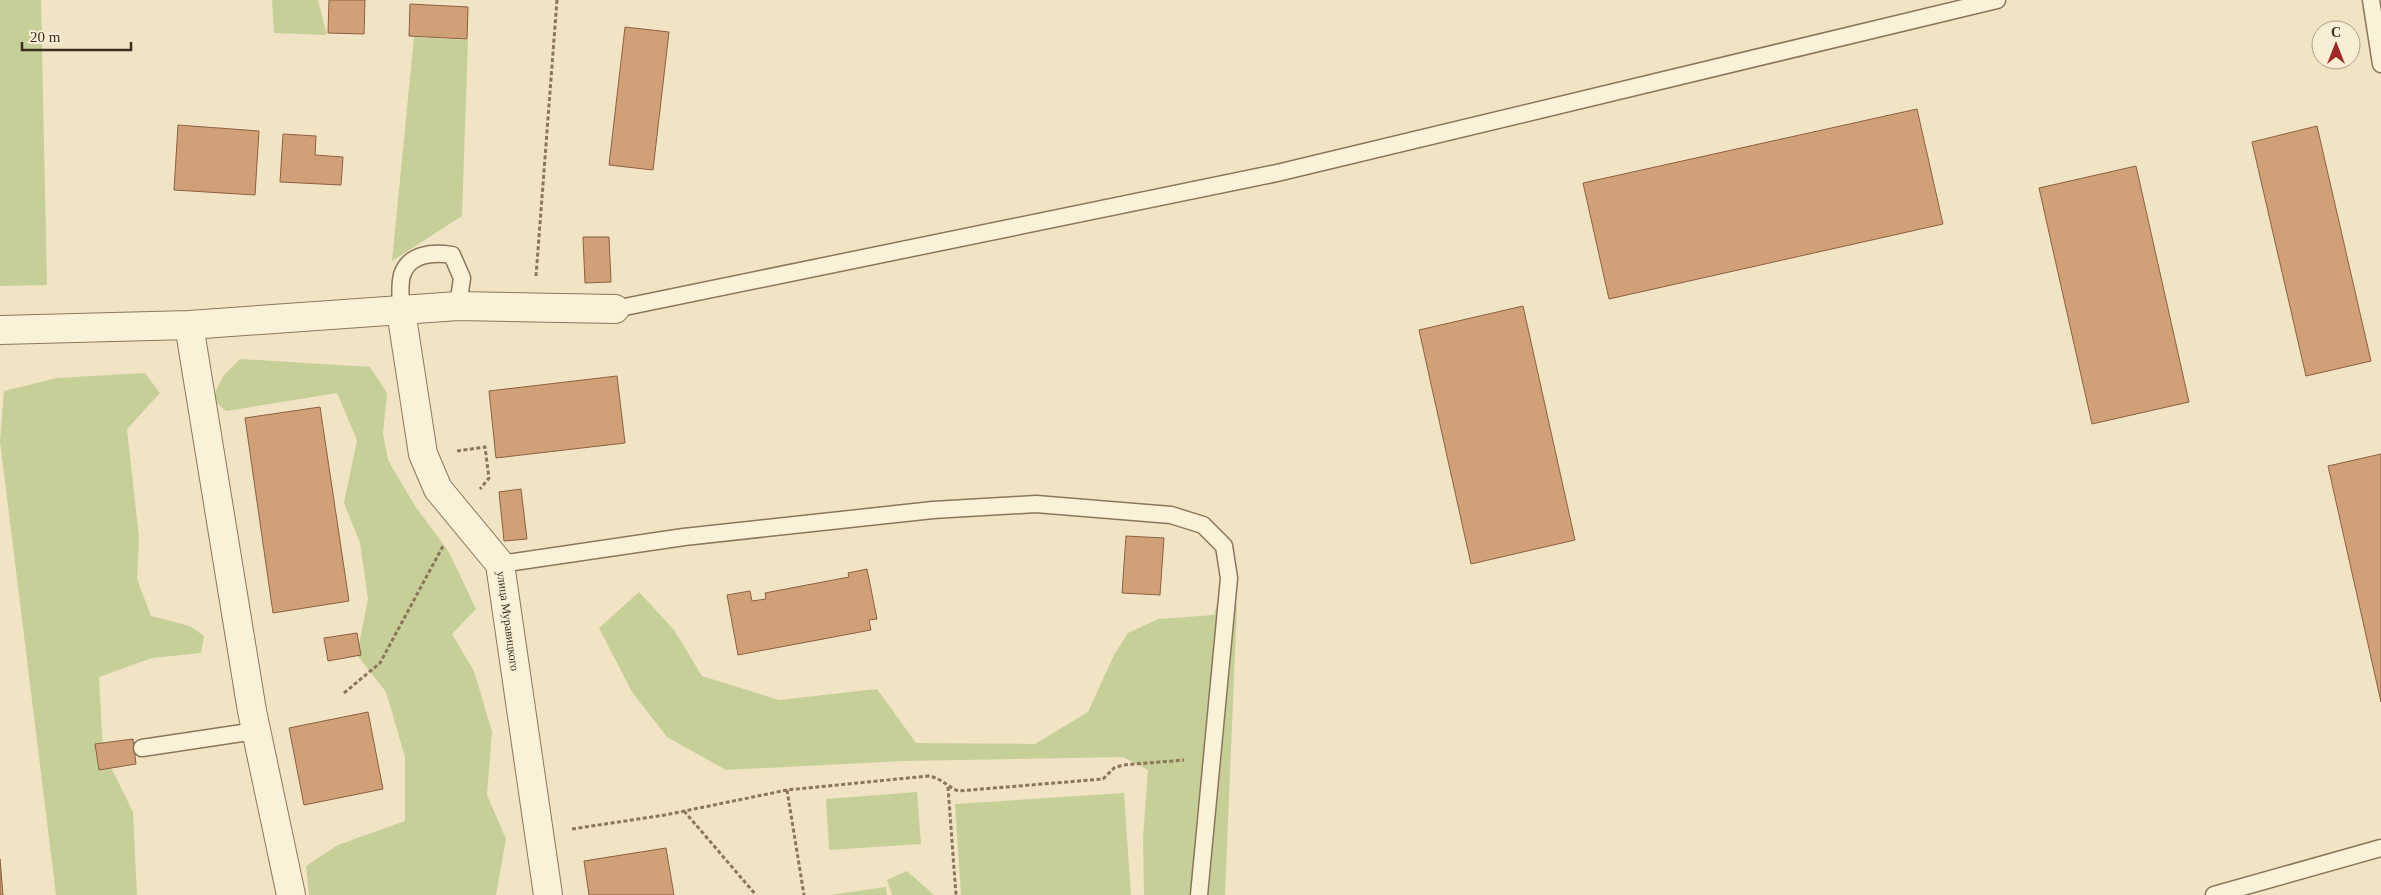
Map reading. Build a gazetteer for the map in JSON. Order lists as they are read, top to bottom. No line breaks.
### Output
{"streets":{"street":["улица Муравицкого"]},"scale_bar":"20 m","north":"top"}
